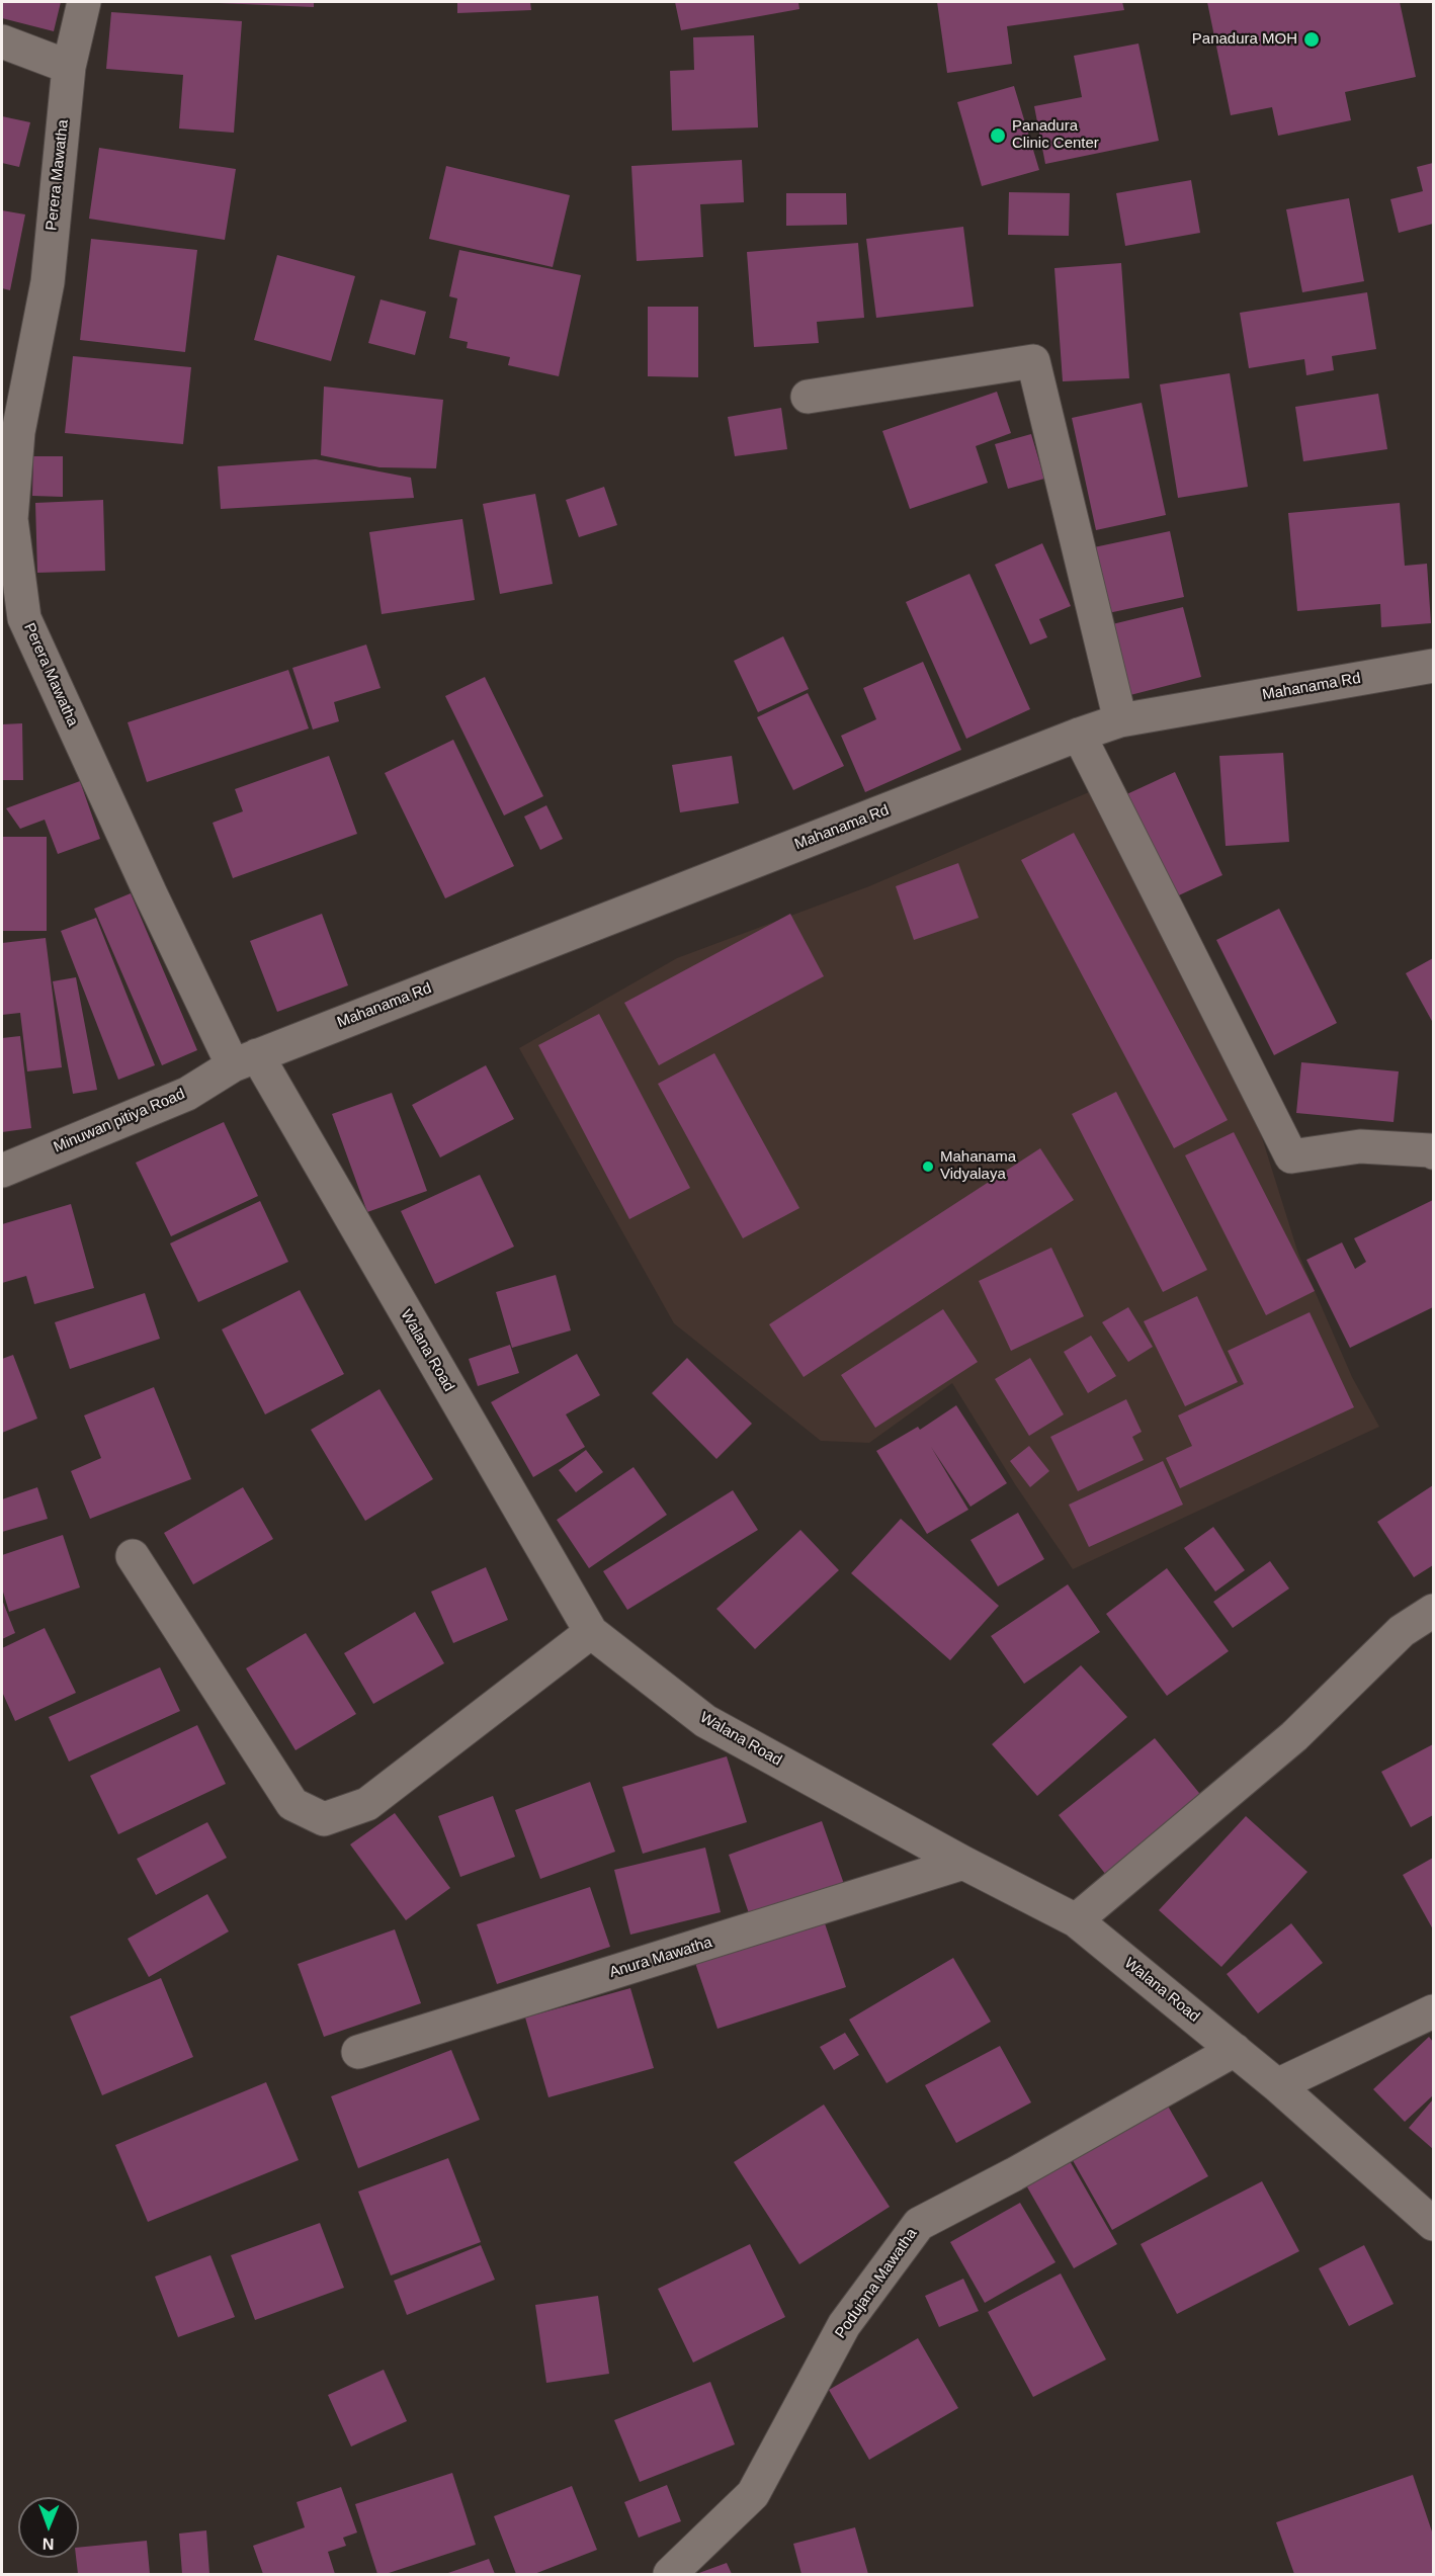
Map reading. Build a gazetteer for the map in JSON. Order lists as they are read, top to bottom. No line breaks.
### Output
{"streets":{"street":["Perera Mawatha","Mahanama Rd","Minuwan pitiya Road","Walana Road","Anura Mawatha","Podujana Mawatha"]},"crossings":[["Perera Mawatha","Mahanama Rd"],["Perera Mawatha","Minuwan pitiya Road"],["Perera Mawatha","Walana Road"],["Mahanama Rd","Minuwan pitiya Road"],["Mahanama Rd","Walana Road"],["Minuwan pitiya Road","Walana Road"],["Walana Road","Anura Mawatha"],["Walana Road","Podujana Mawatha"]],"places":["Panadura MOH","Panadura Clinic Center","Mahanama Vidyalaya"],"north":"bottom"}
